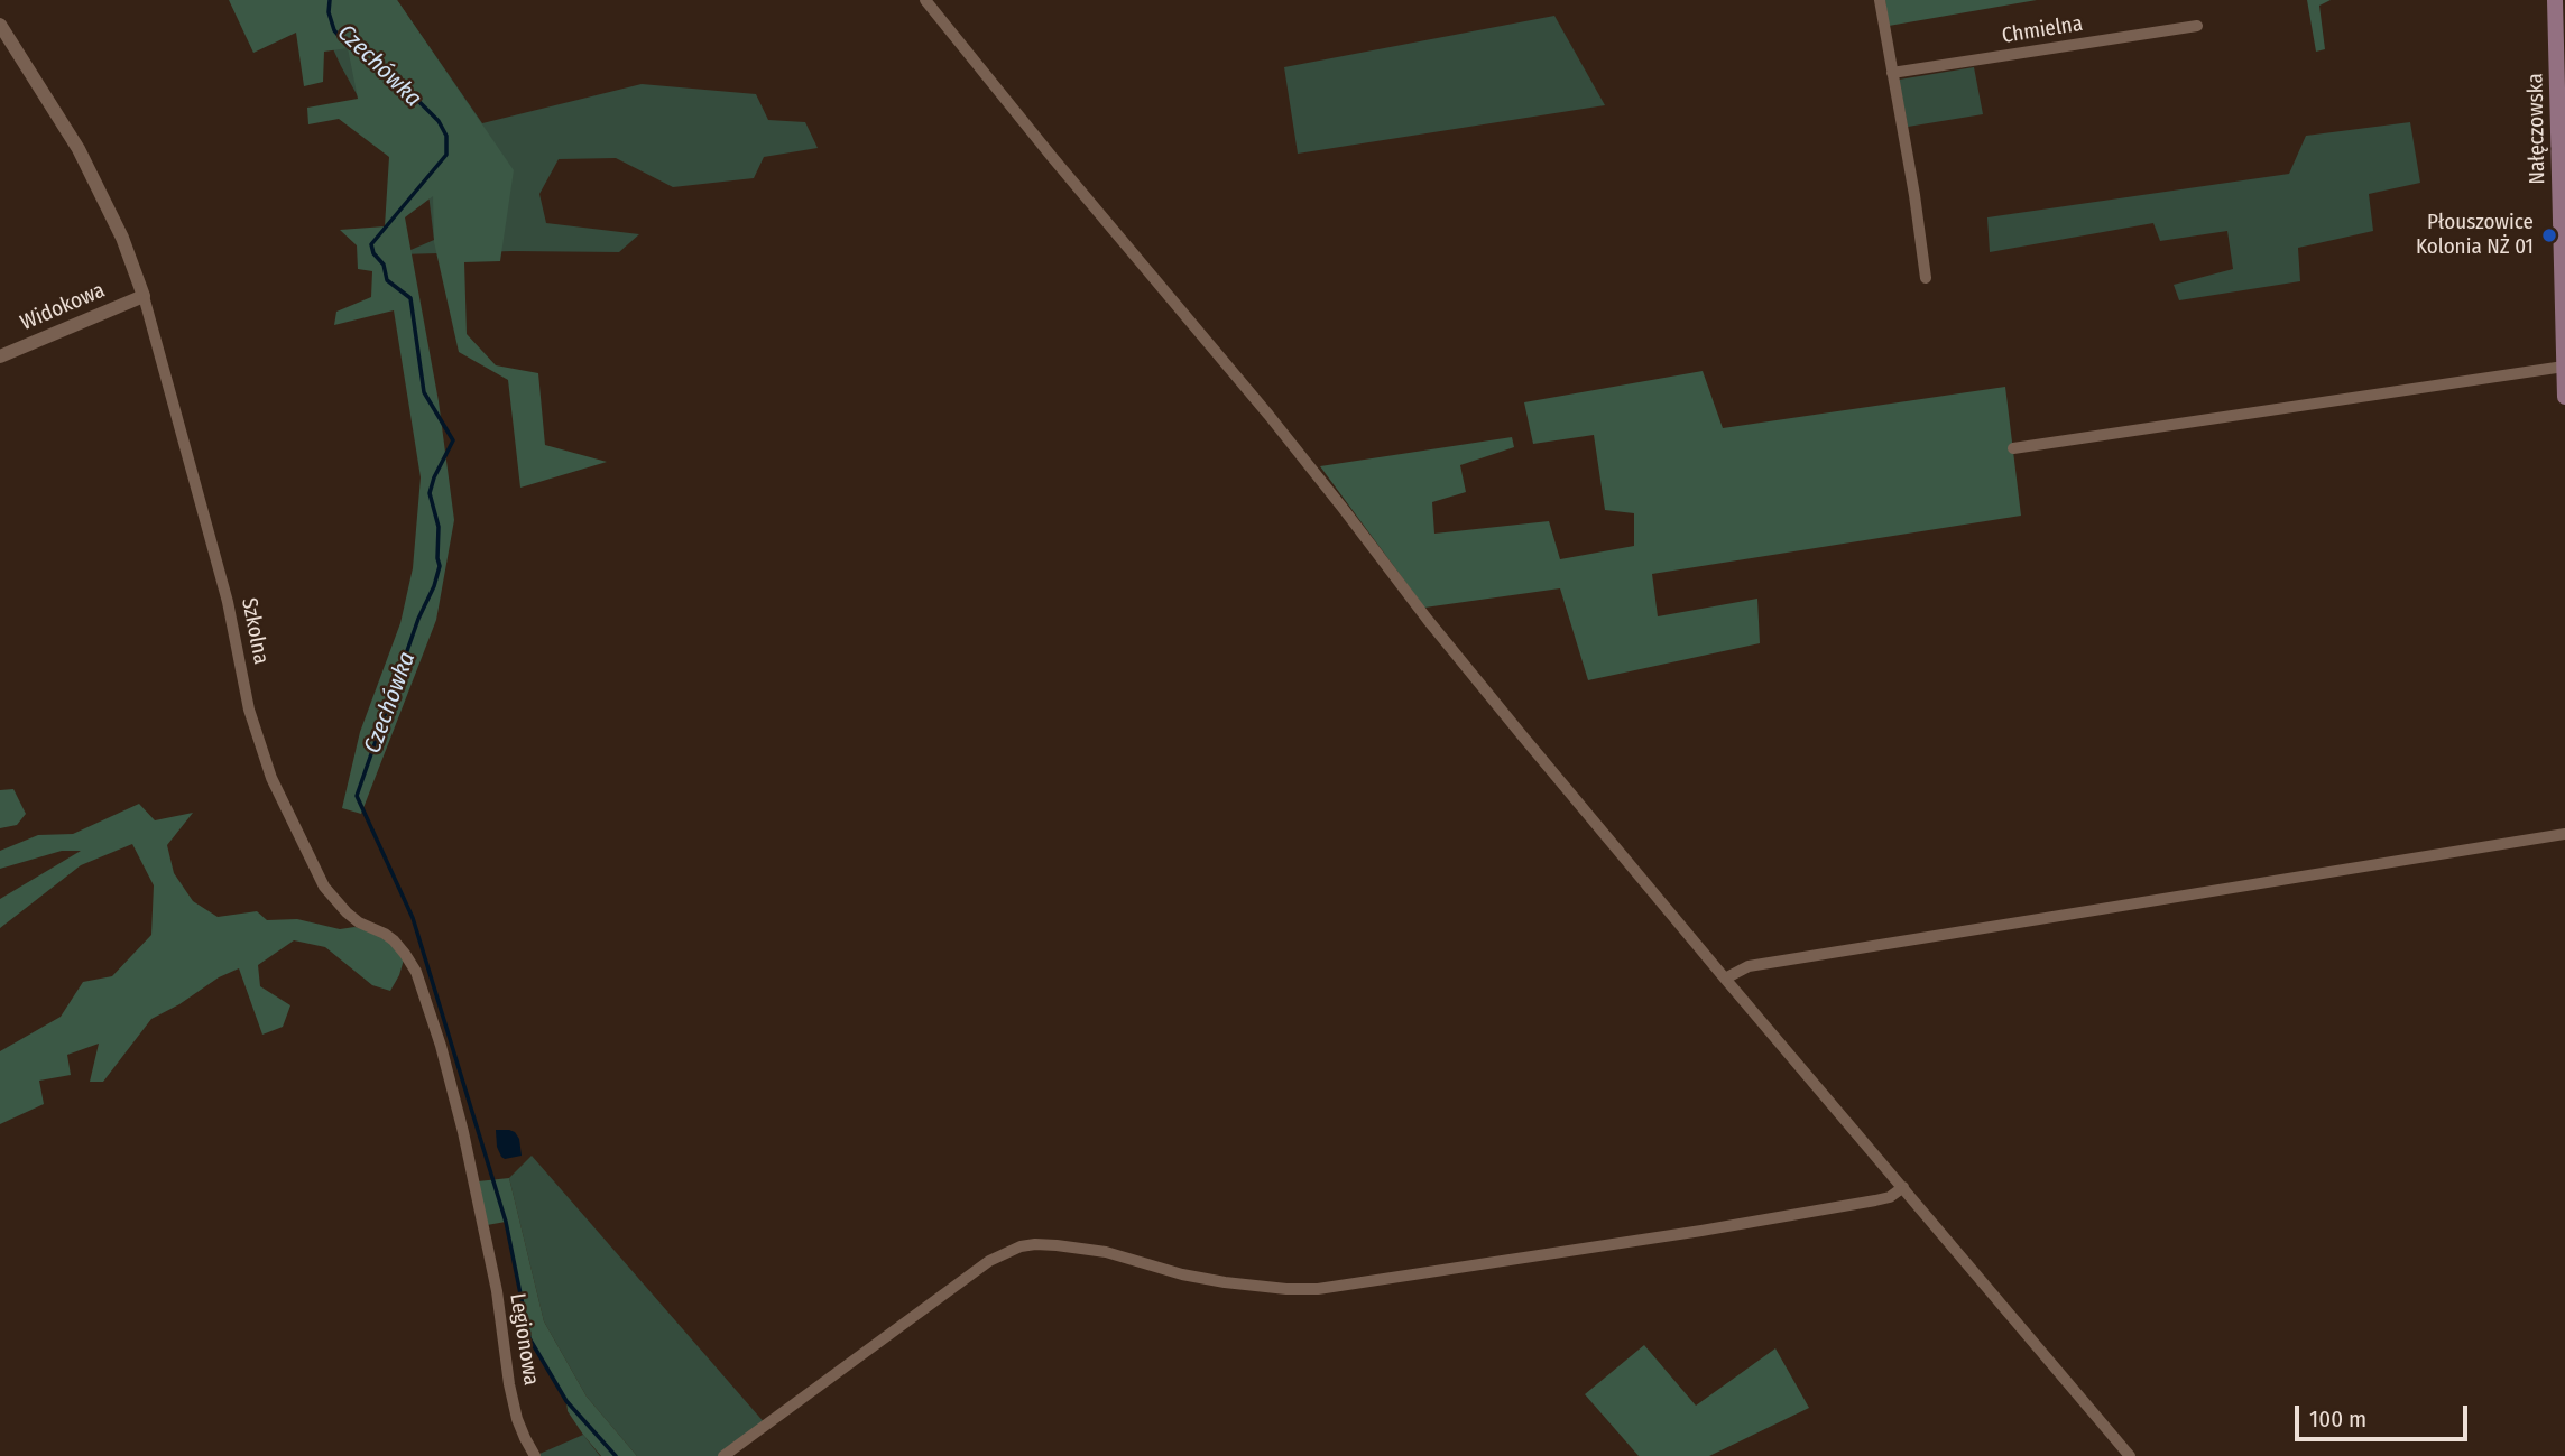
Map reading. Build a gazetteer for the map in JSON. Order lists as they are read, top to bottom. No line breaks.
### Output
{"streets":{"main road":["Nałęczowska"],"street":["Chmielna","Widokowa","Szkolna","Legionowa"]},"crossings":[["Widokowa","Szkolna"],["Szkolna","Legionowa"]],"water":["Czechówka"],"places":["Płouszowice Kolonia NŻ 01"],"scale_bar":"100 m"}
